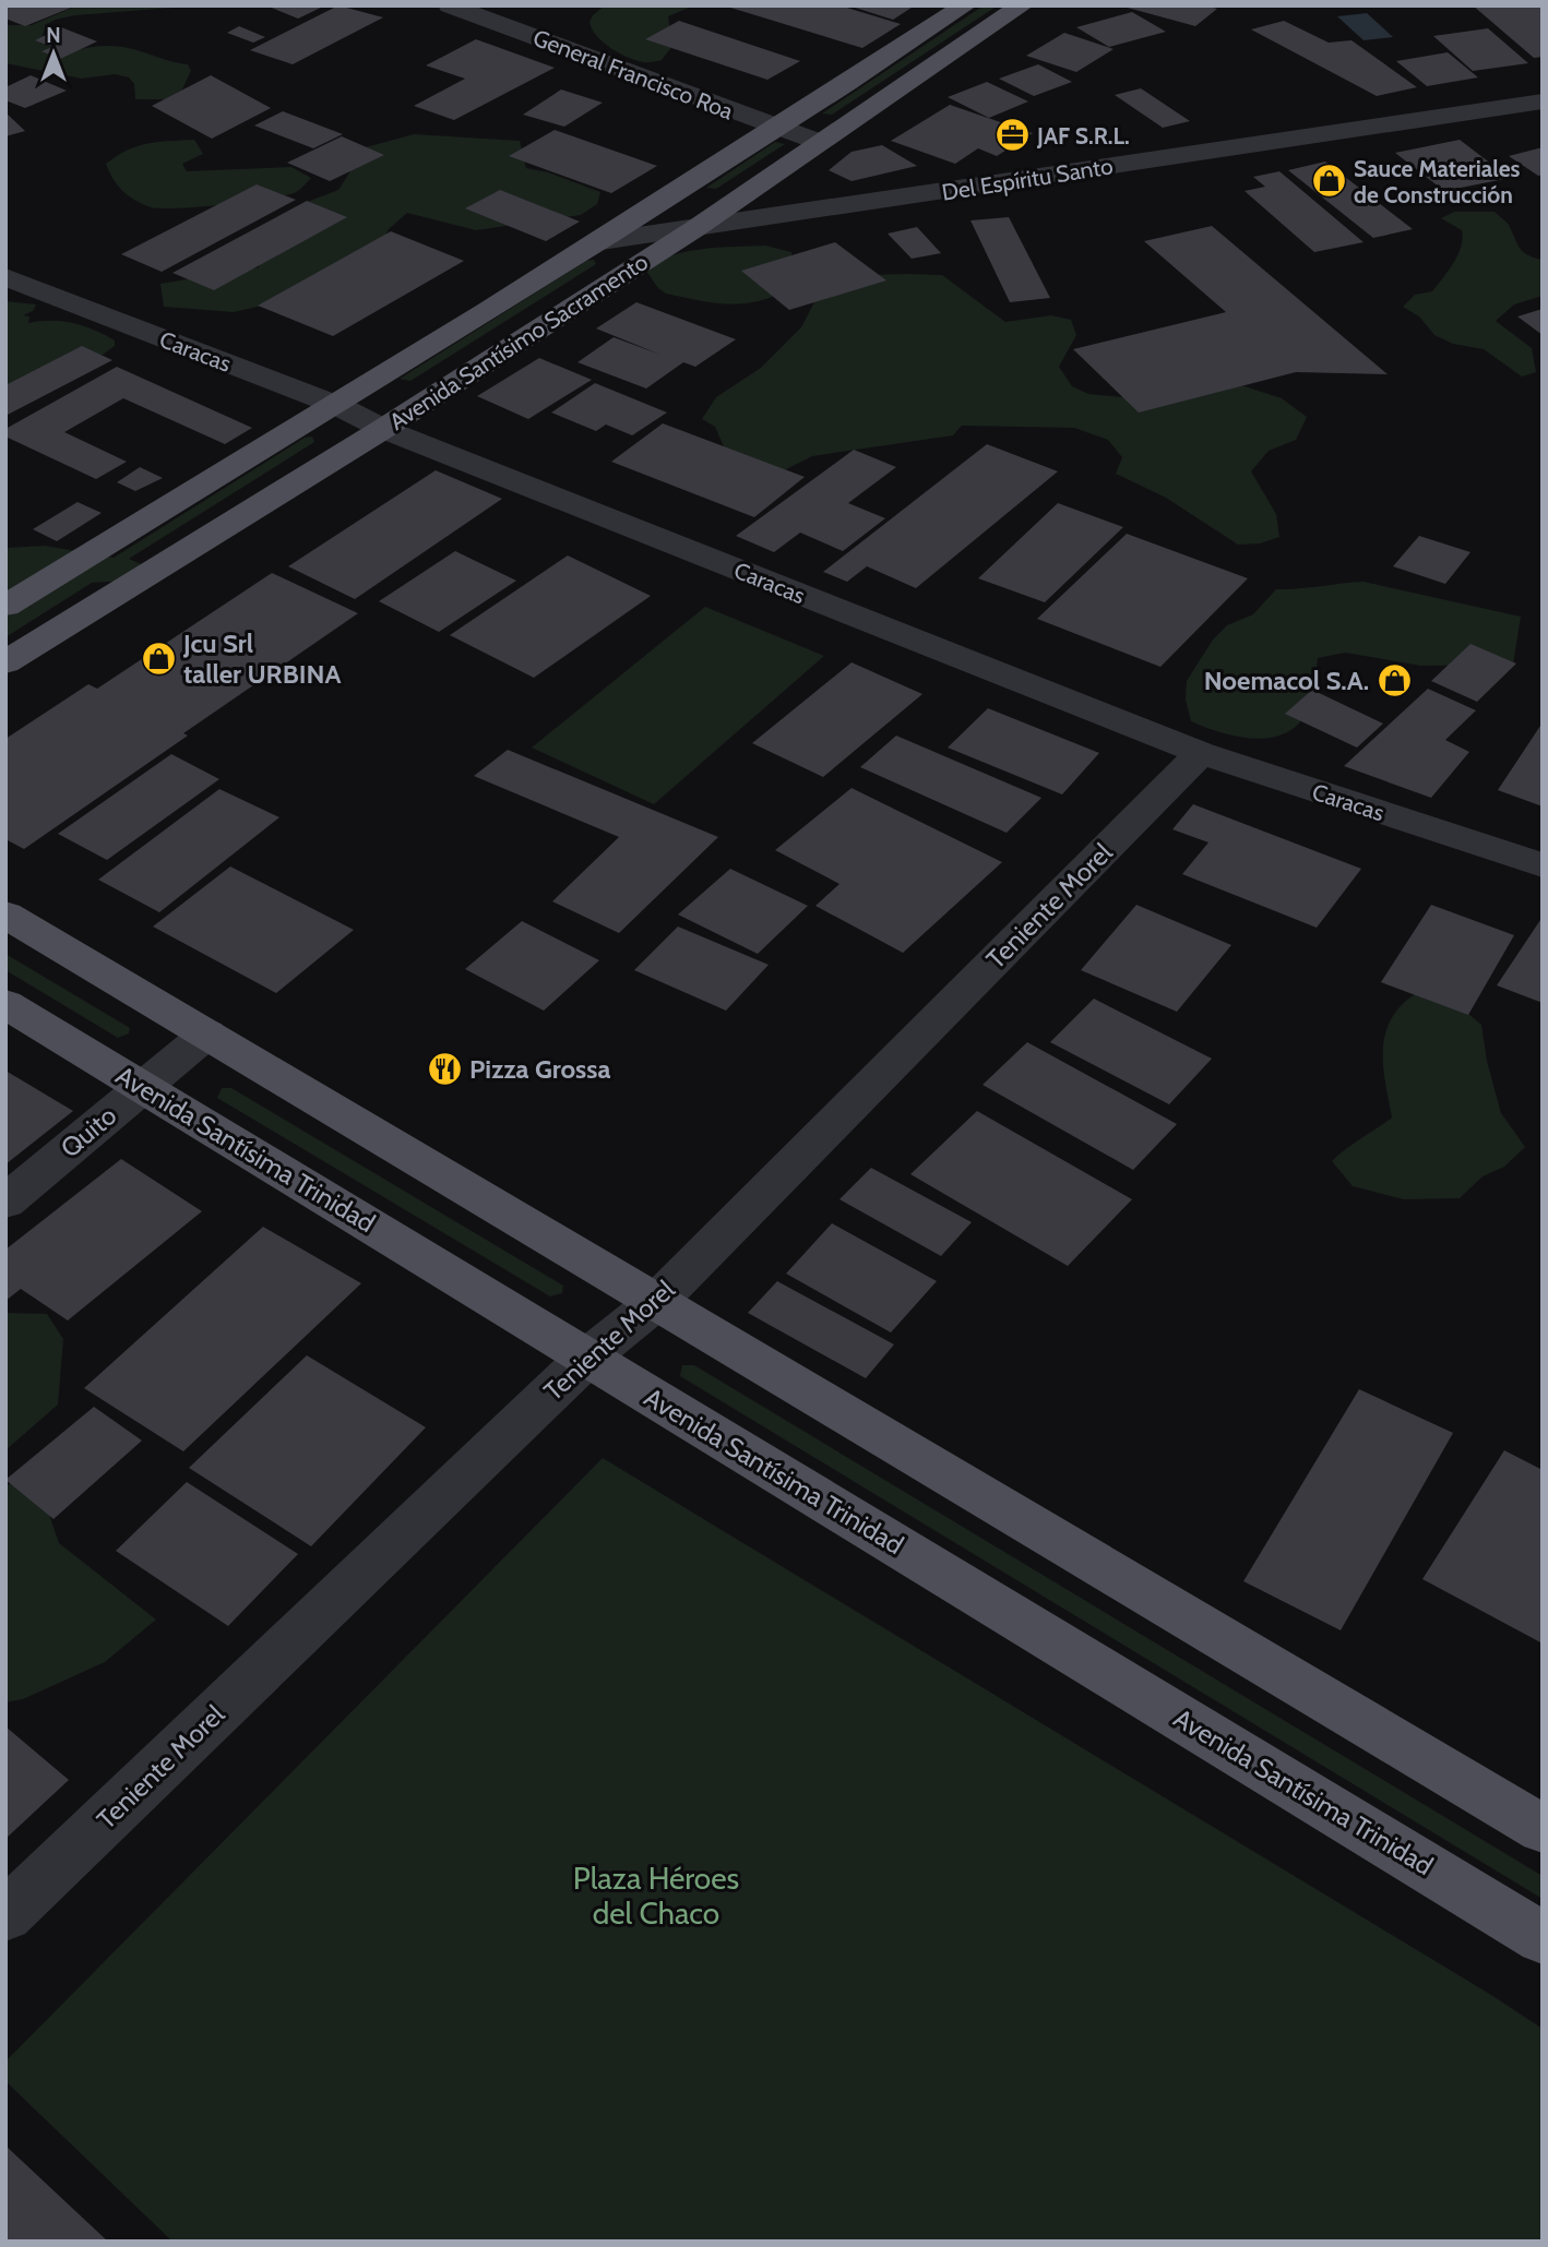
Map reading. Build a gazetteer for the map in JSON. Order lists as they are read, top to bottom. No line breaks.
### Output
{"streets":{"main road":["Avenida Santísimo Sacramento","Avenida Santísima Trinidad"],"street":["General Francisco Roa","Del Espíritu Santo","Caracas","Teniente Morel","Quito"]},"crossings":[["General Francisco Roa","Avenida Santísimo Sacramento"],["Del Espíritu Santo","Avenida Santísimo Sacramento"],["Avenida Santísimo Sacramento","Caracas"],["Caracas","Teniente Morel"],["Teniente Morel","Avenida Santísima Trinidad"],["Quito","Avenida Santísima Trinidad"]],"parks":["Plaza Héroes del Chaco"],"places":{"office":["JAF S.R.L."],"shop":["Sauce Materiales de Construcción","Jcu Srl taller URBINA","Noemacol S.A."],"restaurant":["Pizza Grossa"]},"north":"top"}
